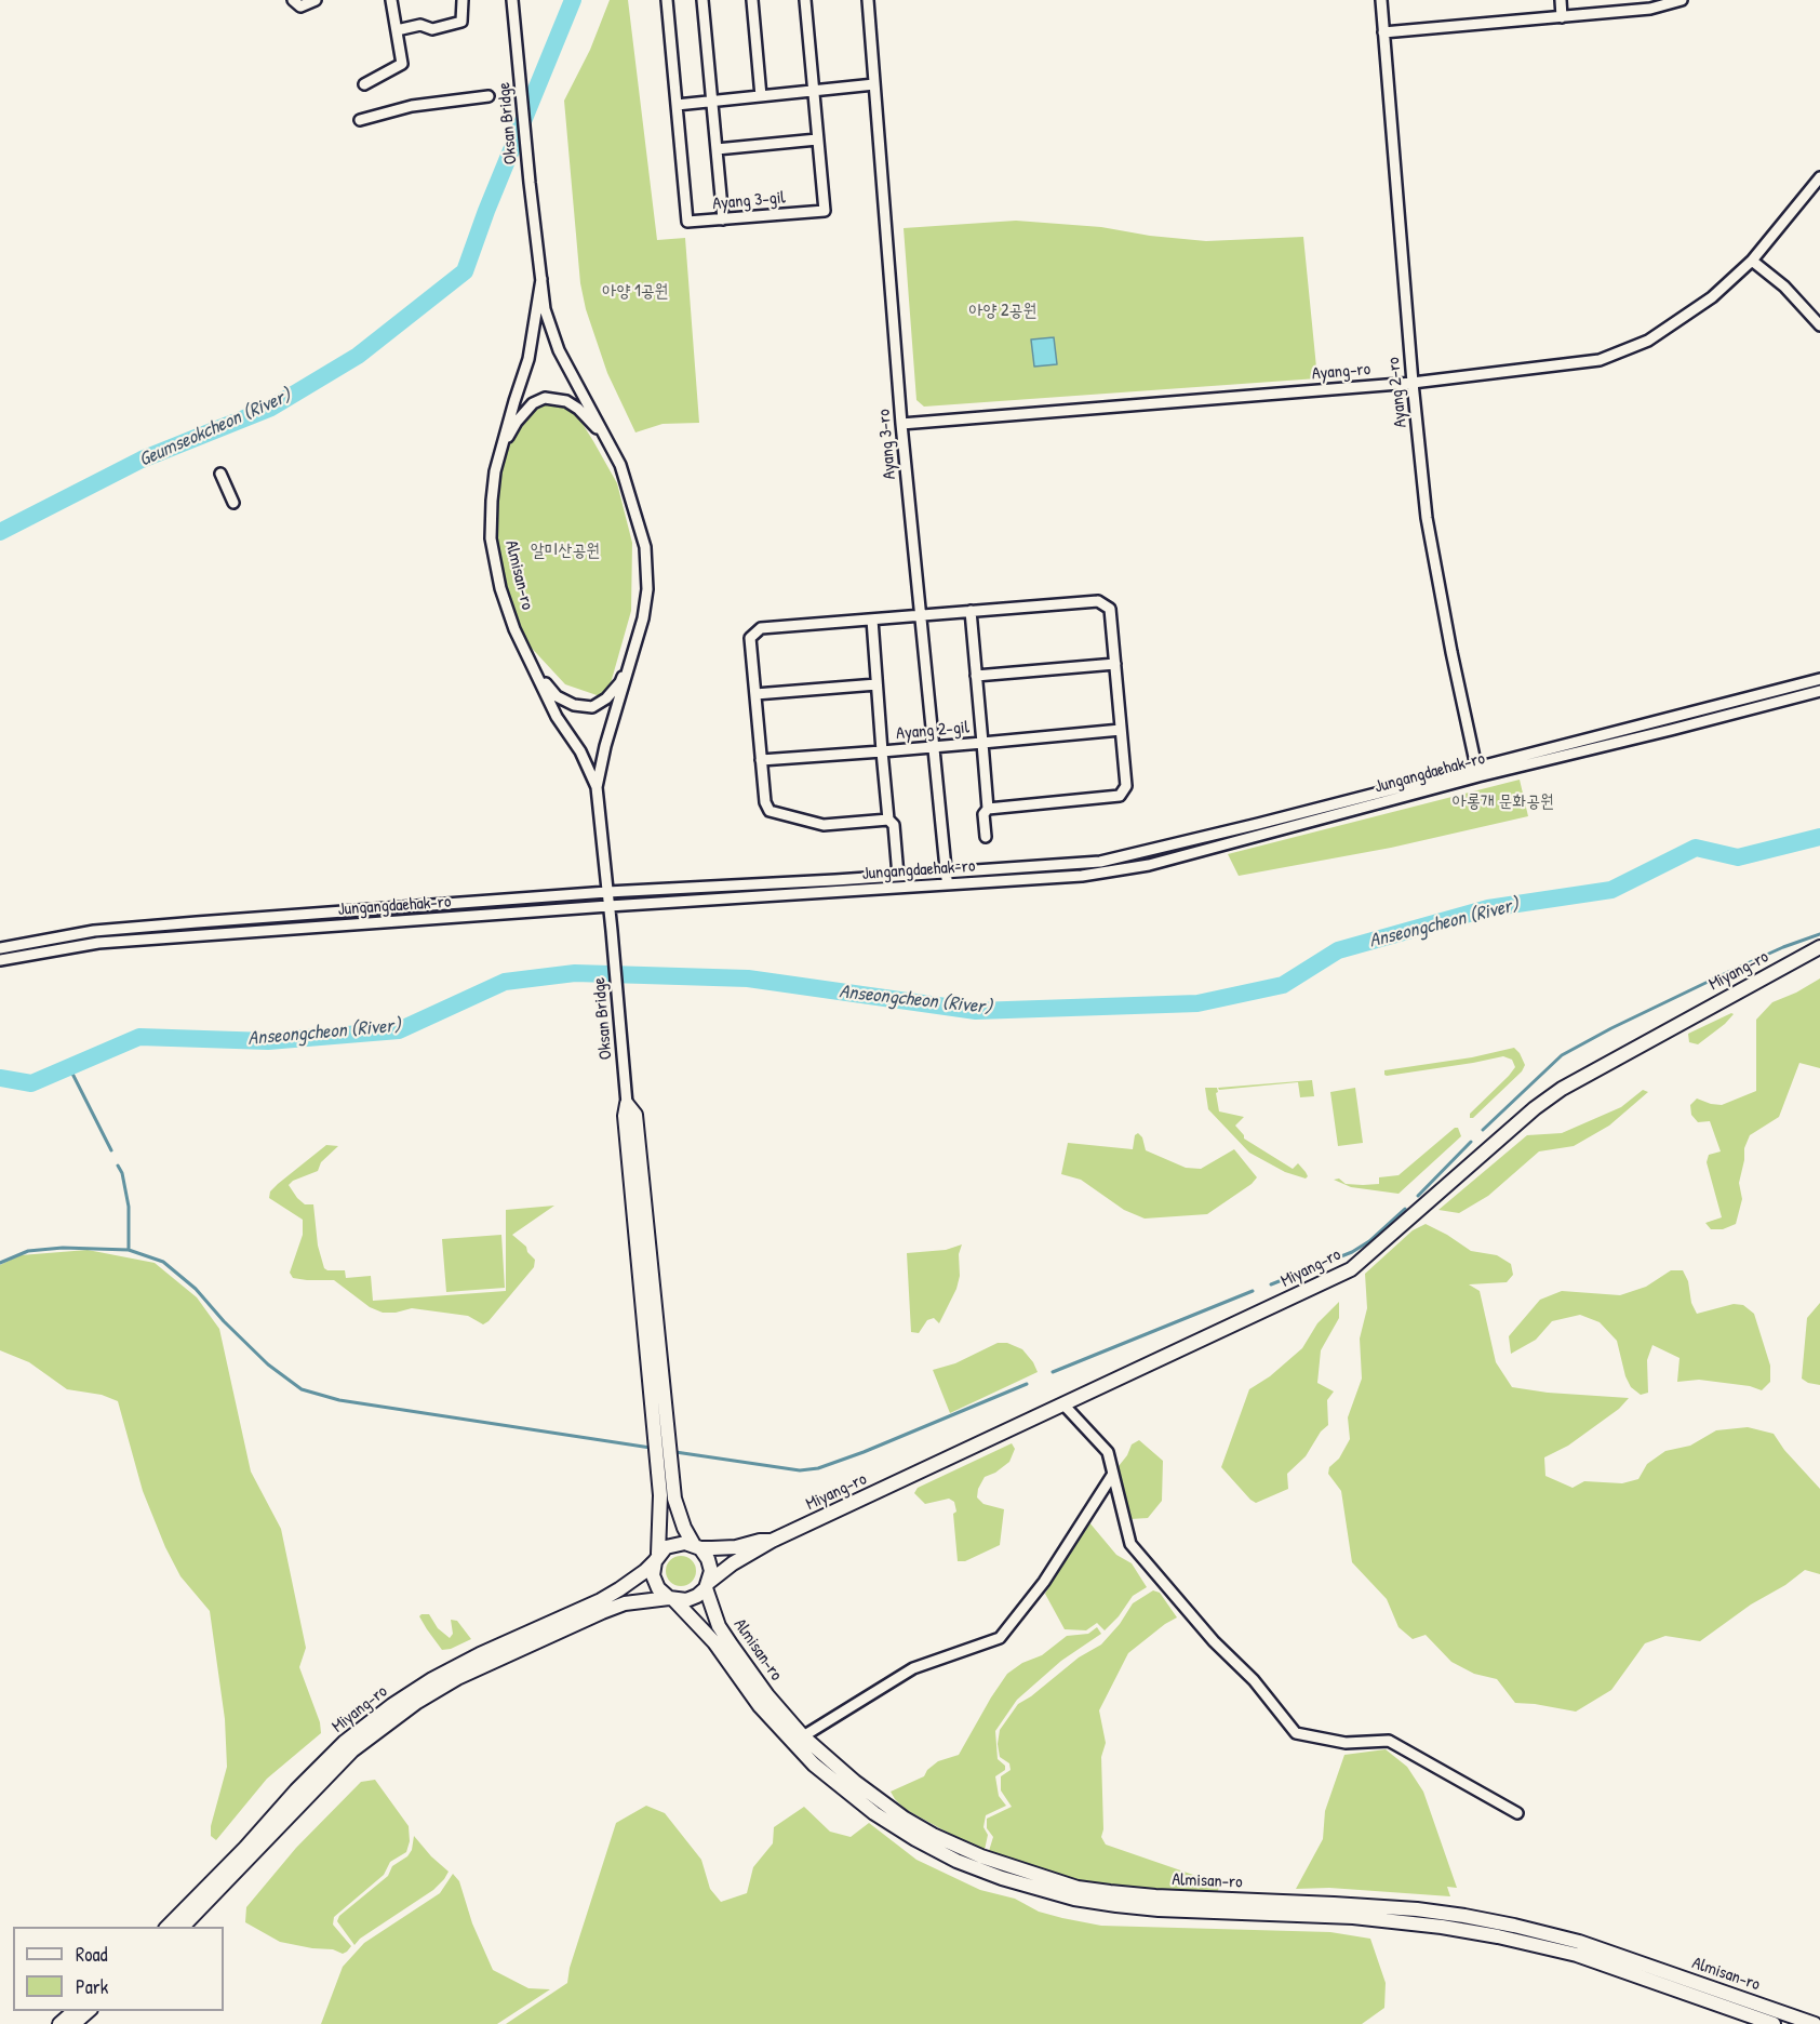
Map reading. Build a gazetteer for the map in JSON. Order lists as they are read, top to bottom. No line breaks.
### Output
{"streets":{"main road":["Almisan-ro","Miyang-ro"],"street":["Oksan Bridge","Ayang 3-gil","Ayang-ro","Ayang 2-ro","Ayang 3-ro","Ayang 2-gil","Jungangdaehak-ro"]},"crossings":[["Oksan Bridge","Almisan-ro"],["Ayang-ro","Ayang 2-ro"],["Ayang-ro","Ayang 3-ro"],["Ayang 2-ro","Jungangdaehak-ro"],["Ayang 3-ro","Ayang 2-gil"],["Ayang 3-ro","Jungangdaehak-ro"],["Almisan-ro","Jungangdaehak-ro"],["Almisan-ro","Miyang-ro"],["Ayang 2-gil","Jungangdaehak-ro"]],"water":["Geumseokcheon (River)","Anseongcheon (River)"],"parks":["아양 1공원","아양 2공원","알미산공원","아롱개 문화공원"],"legend":["Road","Park"]}
